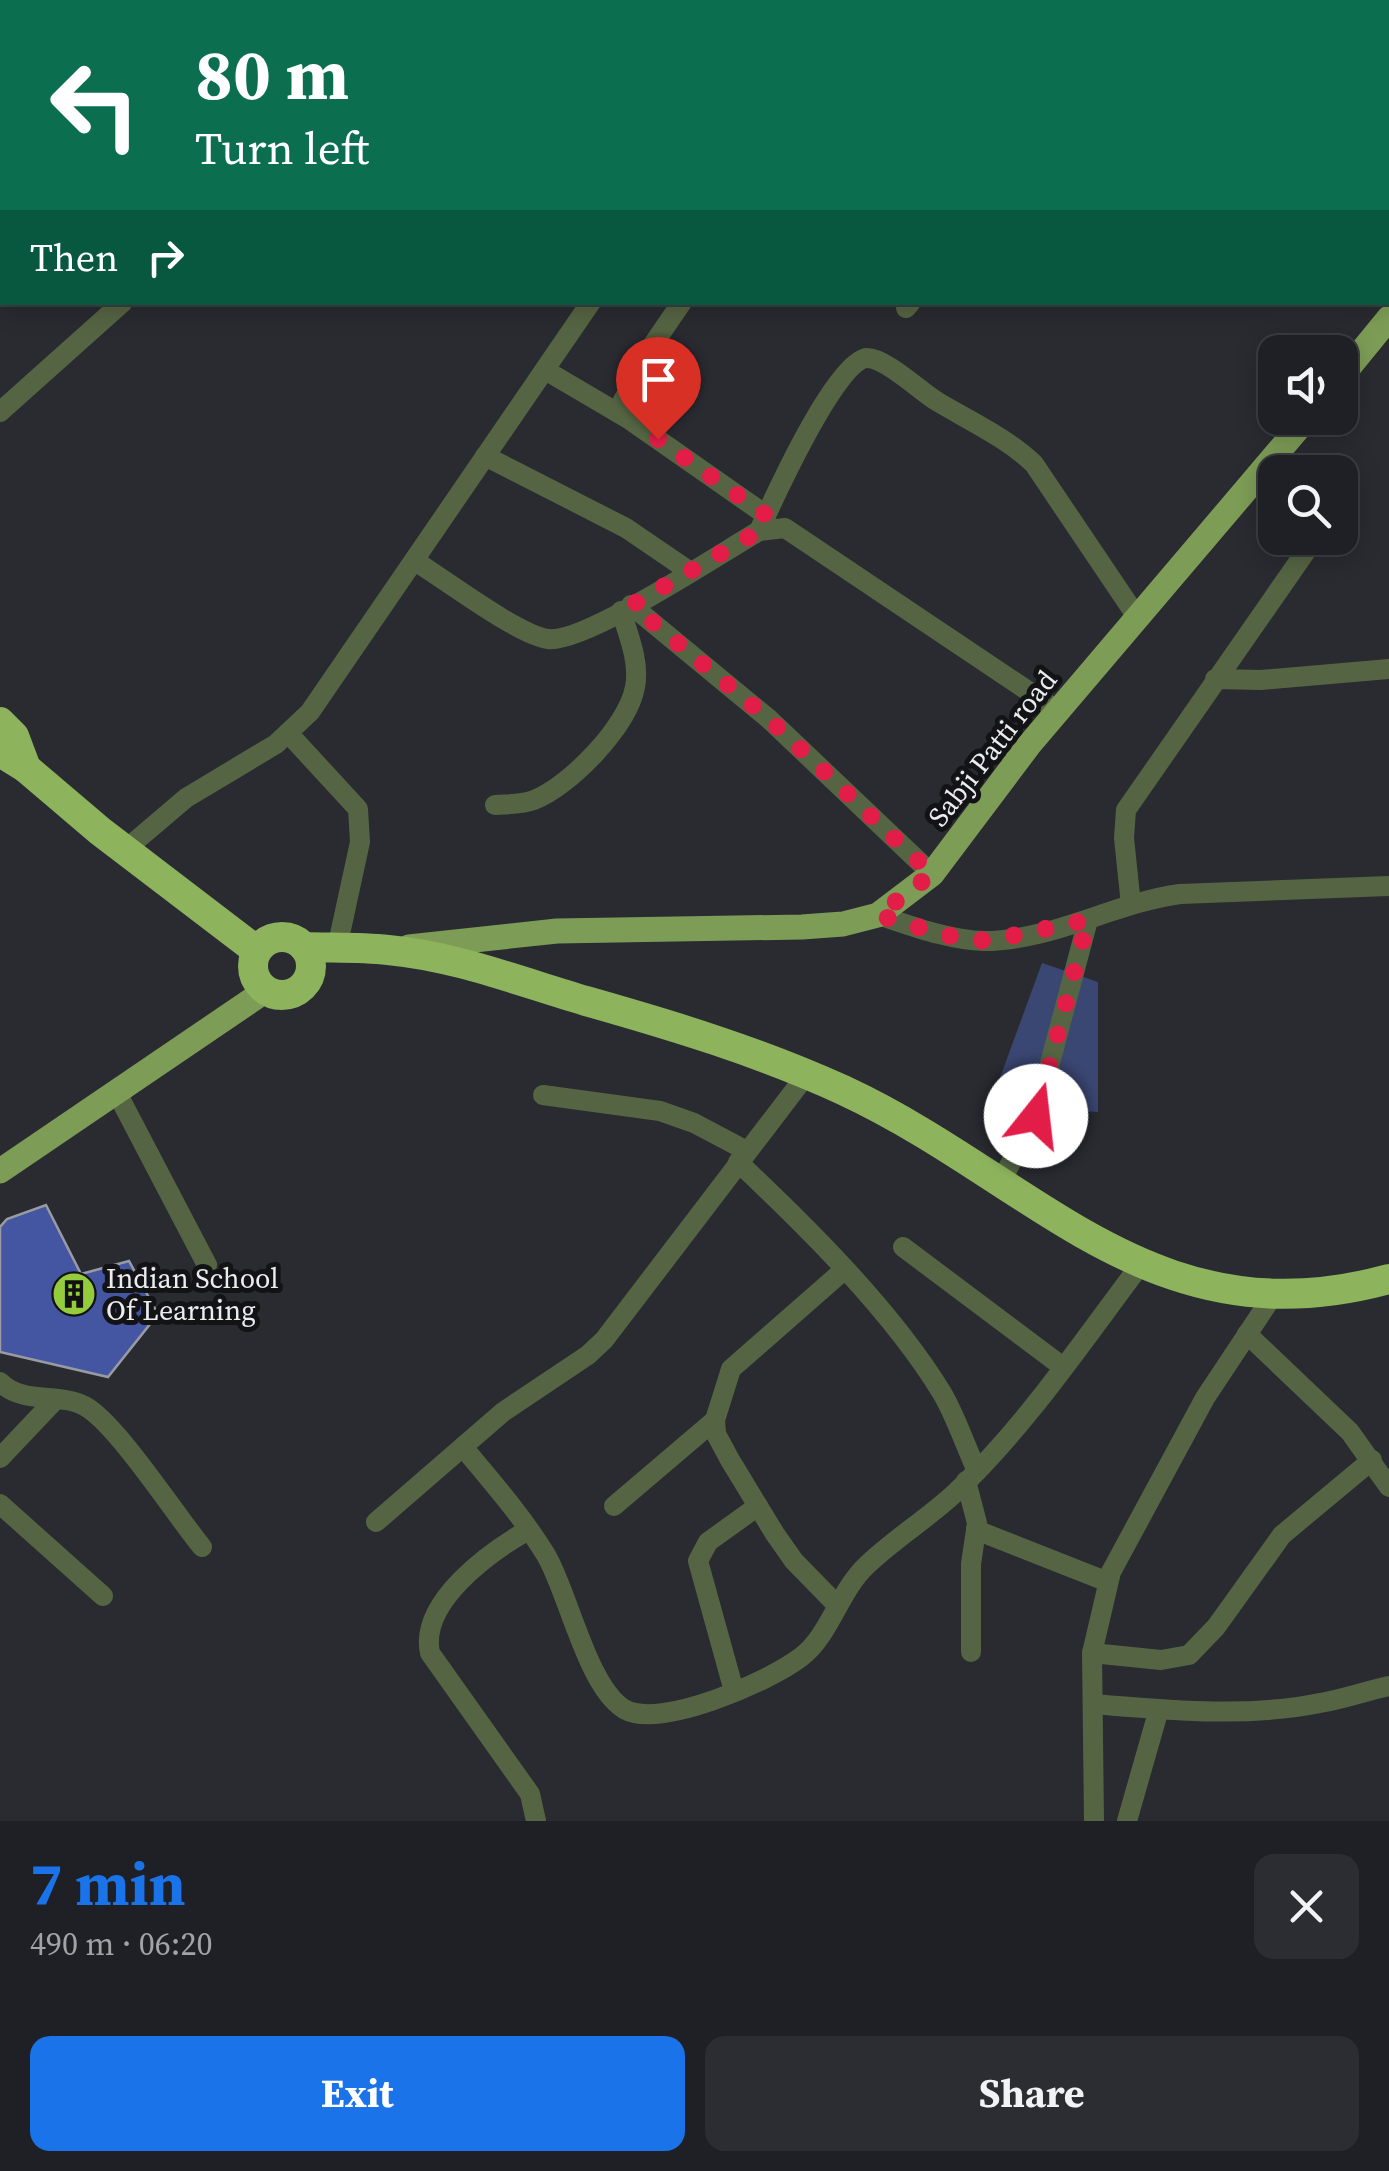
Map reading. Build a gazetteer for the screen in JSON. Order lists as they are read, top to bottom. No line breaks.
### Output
{"streets":{"main road":["Sabji Patti road"]},"places":{"building":["Indian School Of Learning"]},"page":{"turn":["80 m","Turn left"],"then":"Then","heading":["7 min","490 m · 06:20"],"buttons":["Exit","Share"]}}
